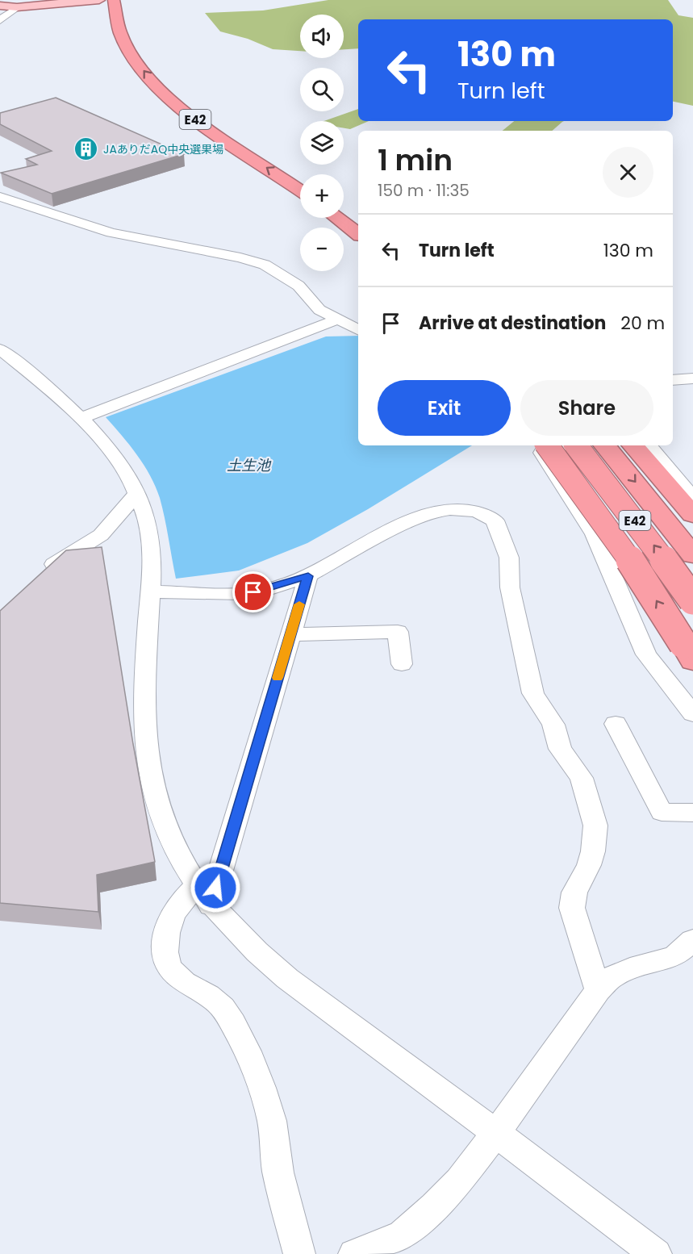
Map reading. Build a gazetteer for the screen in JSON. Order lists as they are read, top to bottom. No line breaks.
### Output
{"streets":{"highway":["E42"]},"water":["土生池"],"places":{"building":["JAありだAQ中央選果場"]},"page":{"map_buttons":["+","−"],"turn":["130 m","Turn left"],"heading":["1 min","150 m · 11:35"],"list":[{"name":"Turn left","value":"130 m"},{"name":"Arrive at destination","value":"20 m"}],"buttons":["Exit","Share"]}}
